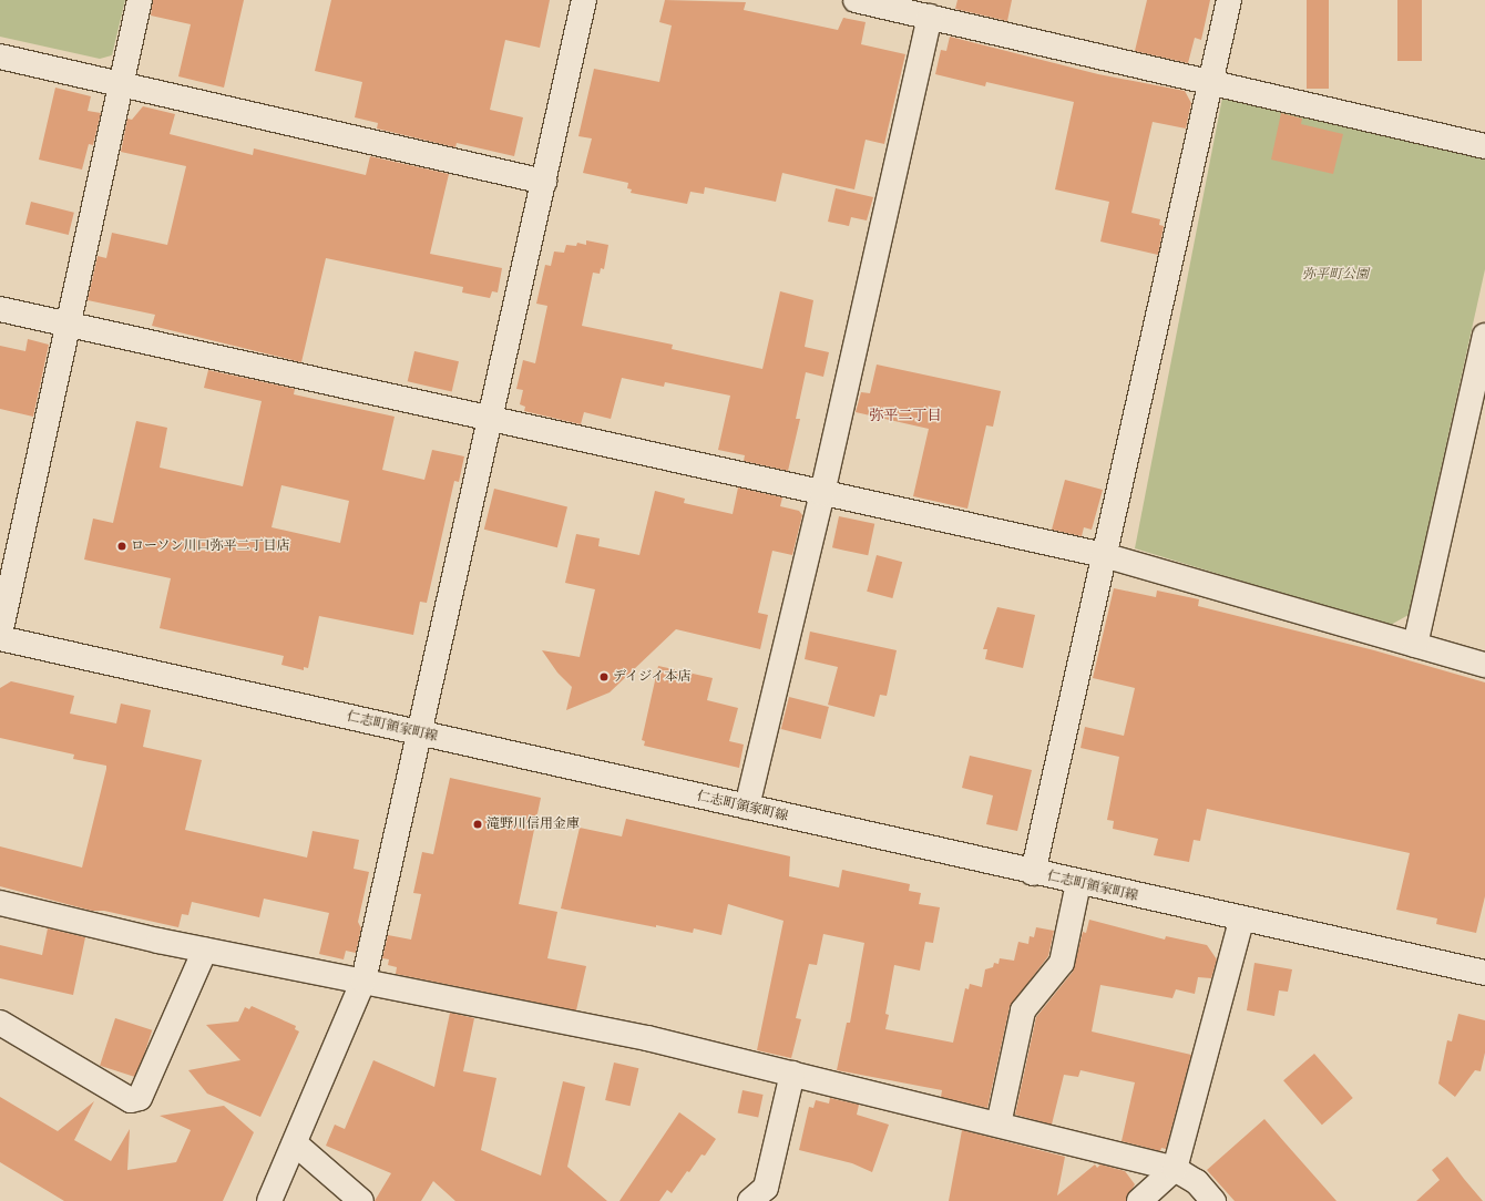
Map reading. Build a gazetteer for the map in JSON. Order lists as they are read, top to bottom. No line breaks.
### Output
{"streets":{"street":["仁志町領家町線"]},"districts":["弥平二丁目"],"parks":["弥平町公園"],"places":["ローソン川口弥平二丁目店","デイジイ本店","滝野川信用金庫"]}
